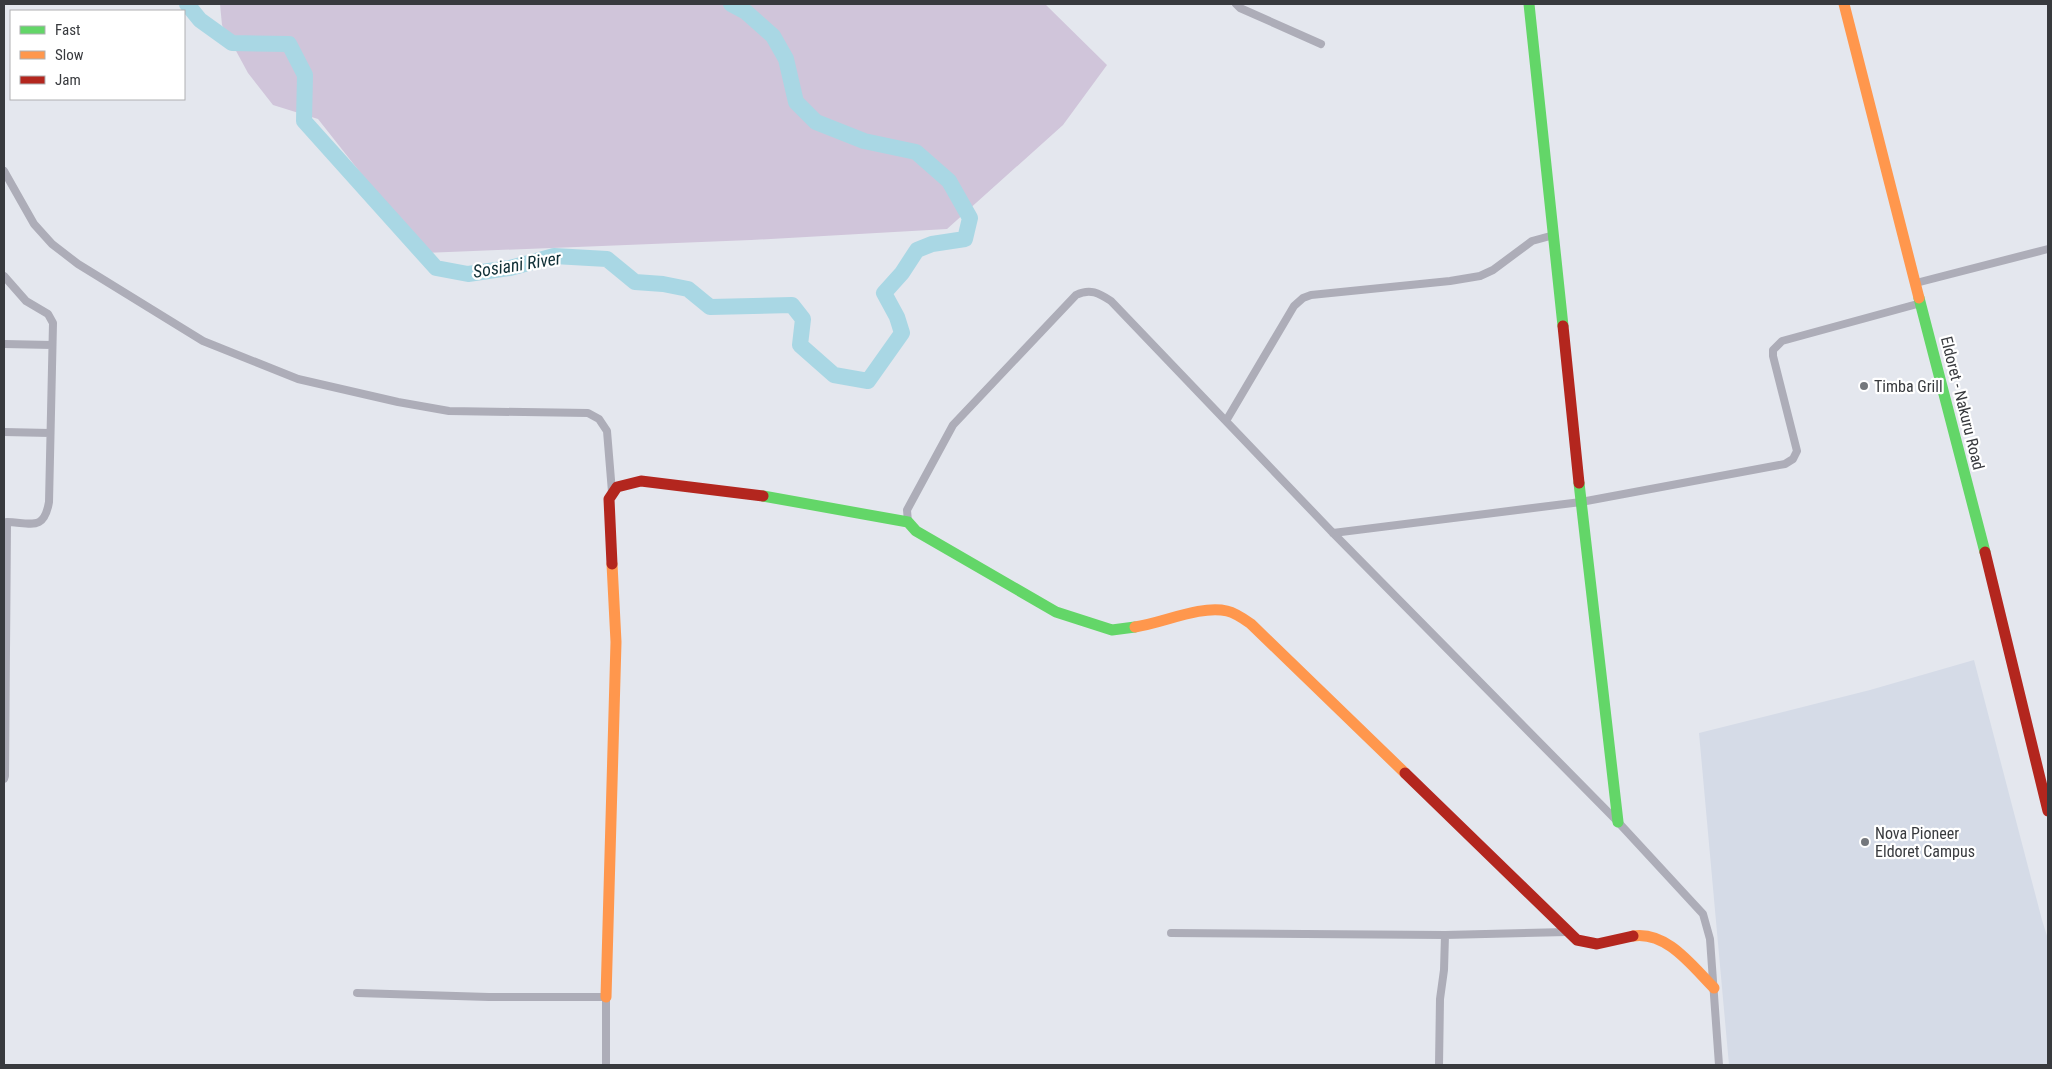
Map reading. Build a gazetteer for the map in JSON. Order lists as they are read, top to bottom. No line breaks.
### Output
{"streets":{"main road":["Eldoret - Nakuru Road"]},"water":["Sosiani River"],"places":["Timba Grill","Nova Pioneer Eldoret Campus"],"legend":["Fast","Slow","Jam"]}
